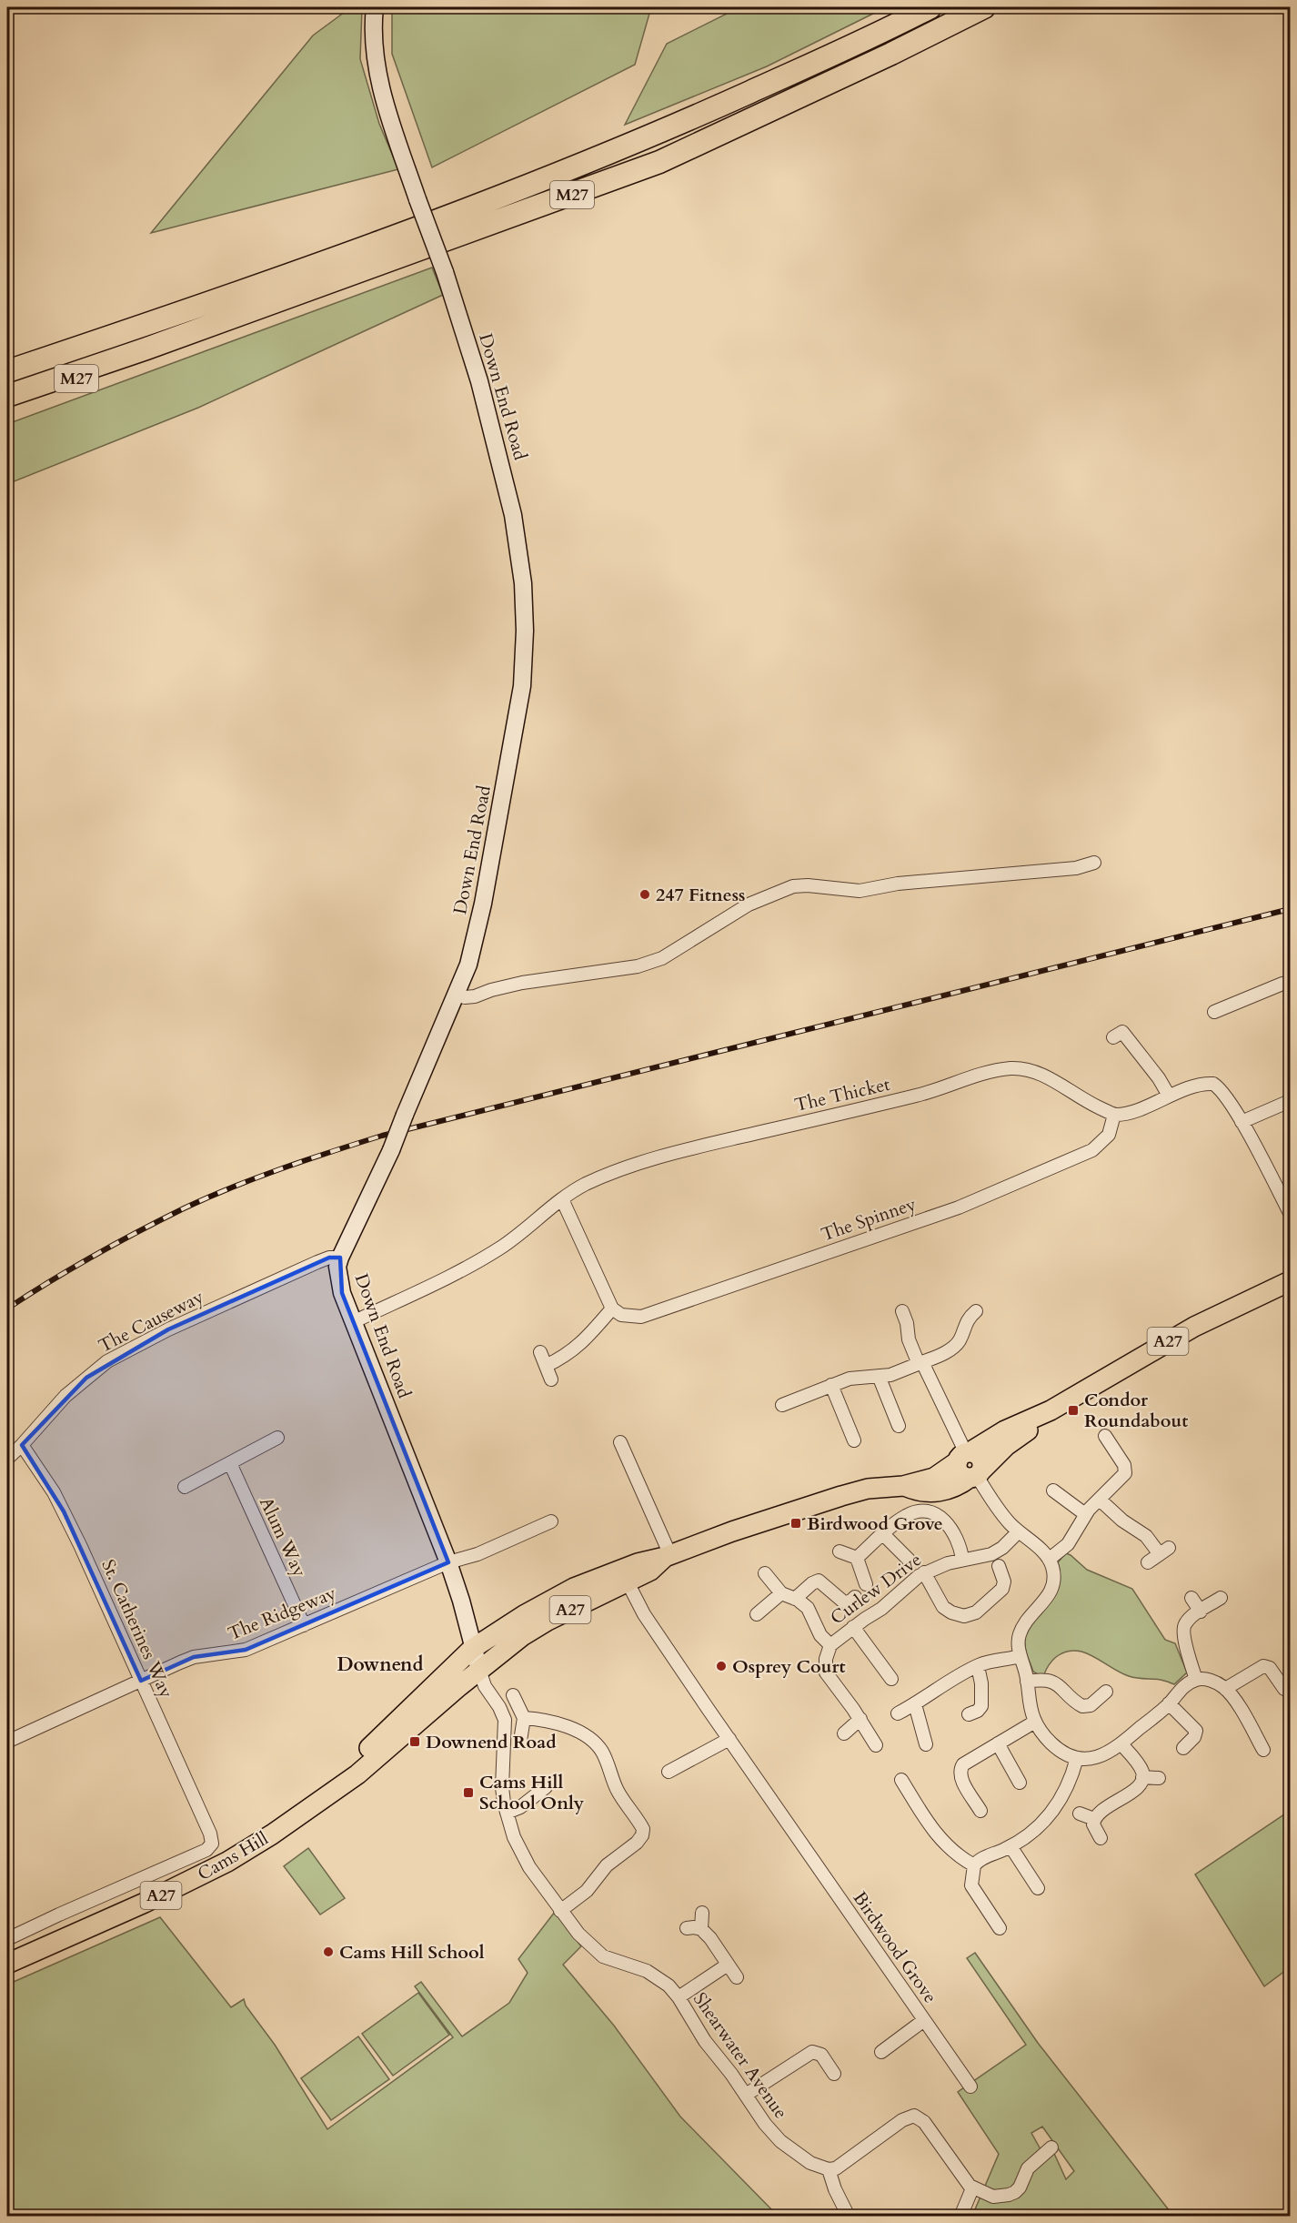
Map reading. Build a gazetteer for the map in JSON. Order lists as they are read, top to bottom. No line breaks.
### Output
{"streets":{"highway":["M27"],"main road":["A27","Cams Hill"],"street":["Down End Road","The Thicket","The Spinney","The Causeway","Alum Way","Curlew Drive","The Ridgeway","St. Catherines Way","Birdwood Grove","Shearwater Avenue"]},"crossings":[["Down End Road","The Thicket"],["Down End Road","The Causeway"],["Down End Road","A27"],["Down End Road","The Ridgeway"],["Down End Road","Cams Hill"],["Down End Road","Shearwater Avenue"],["The Thicket","The Spinney"],["The Causeway","St. Catherines Way"],["A27","Cams Hill"],["A27","Birdwood Grove"],["A27","Shearwater Avenue"],["Alum Way","The Ridgeway"],["The Ridgeway","St. Catherines Way"],["St. Catherines Way","Cams Hill"],["Cams Hill","Shearwater Avenue"]],"districts":["Downend"],"places":{"other":["247 Fitness","Osprey Court","Cams Hill School"],"transit":["Condor Roundabout","Birdwood Grove","Downend Road","Cams Hill School Only"]}}
